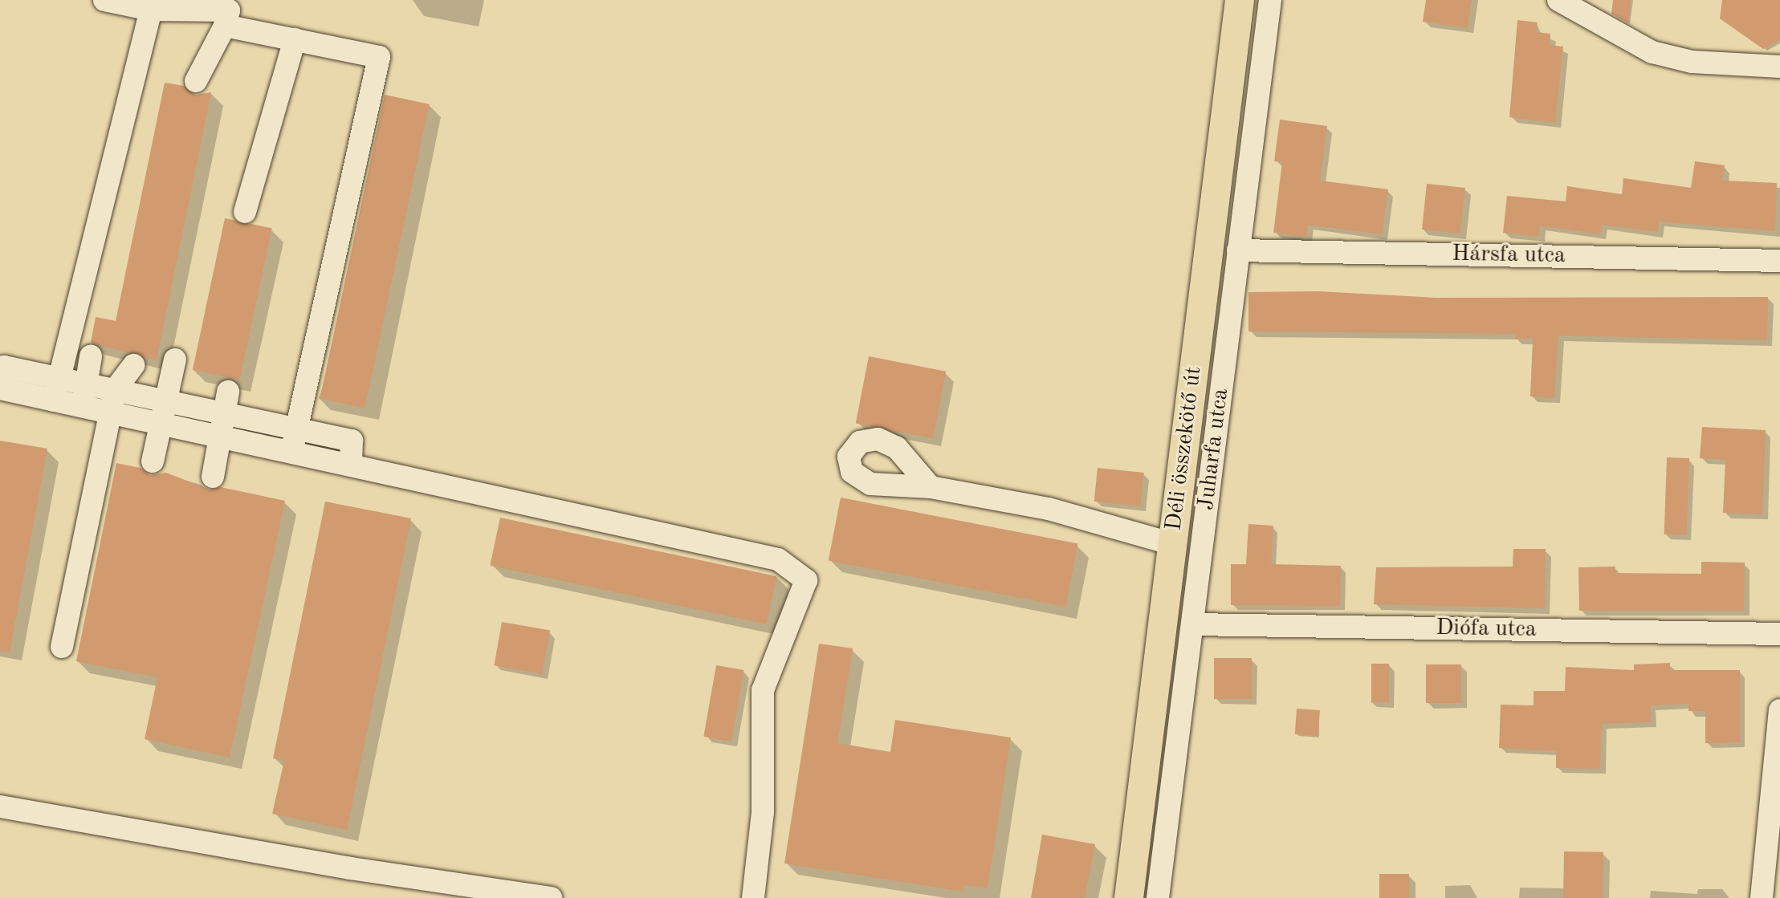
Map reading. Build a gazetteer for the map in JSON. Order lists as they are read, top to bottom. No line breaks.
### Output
{"streets":{"main road":["Déli összekötő út"],"street":["Hársfa utca","Juharfa utca","Diófa utca"]},"crossings":[["Hársfa utca","Juharfa utca"],["Juharfa utca","Diófa utca"]]}
